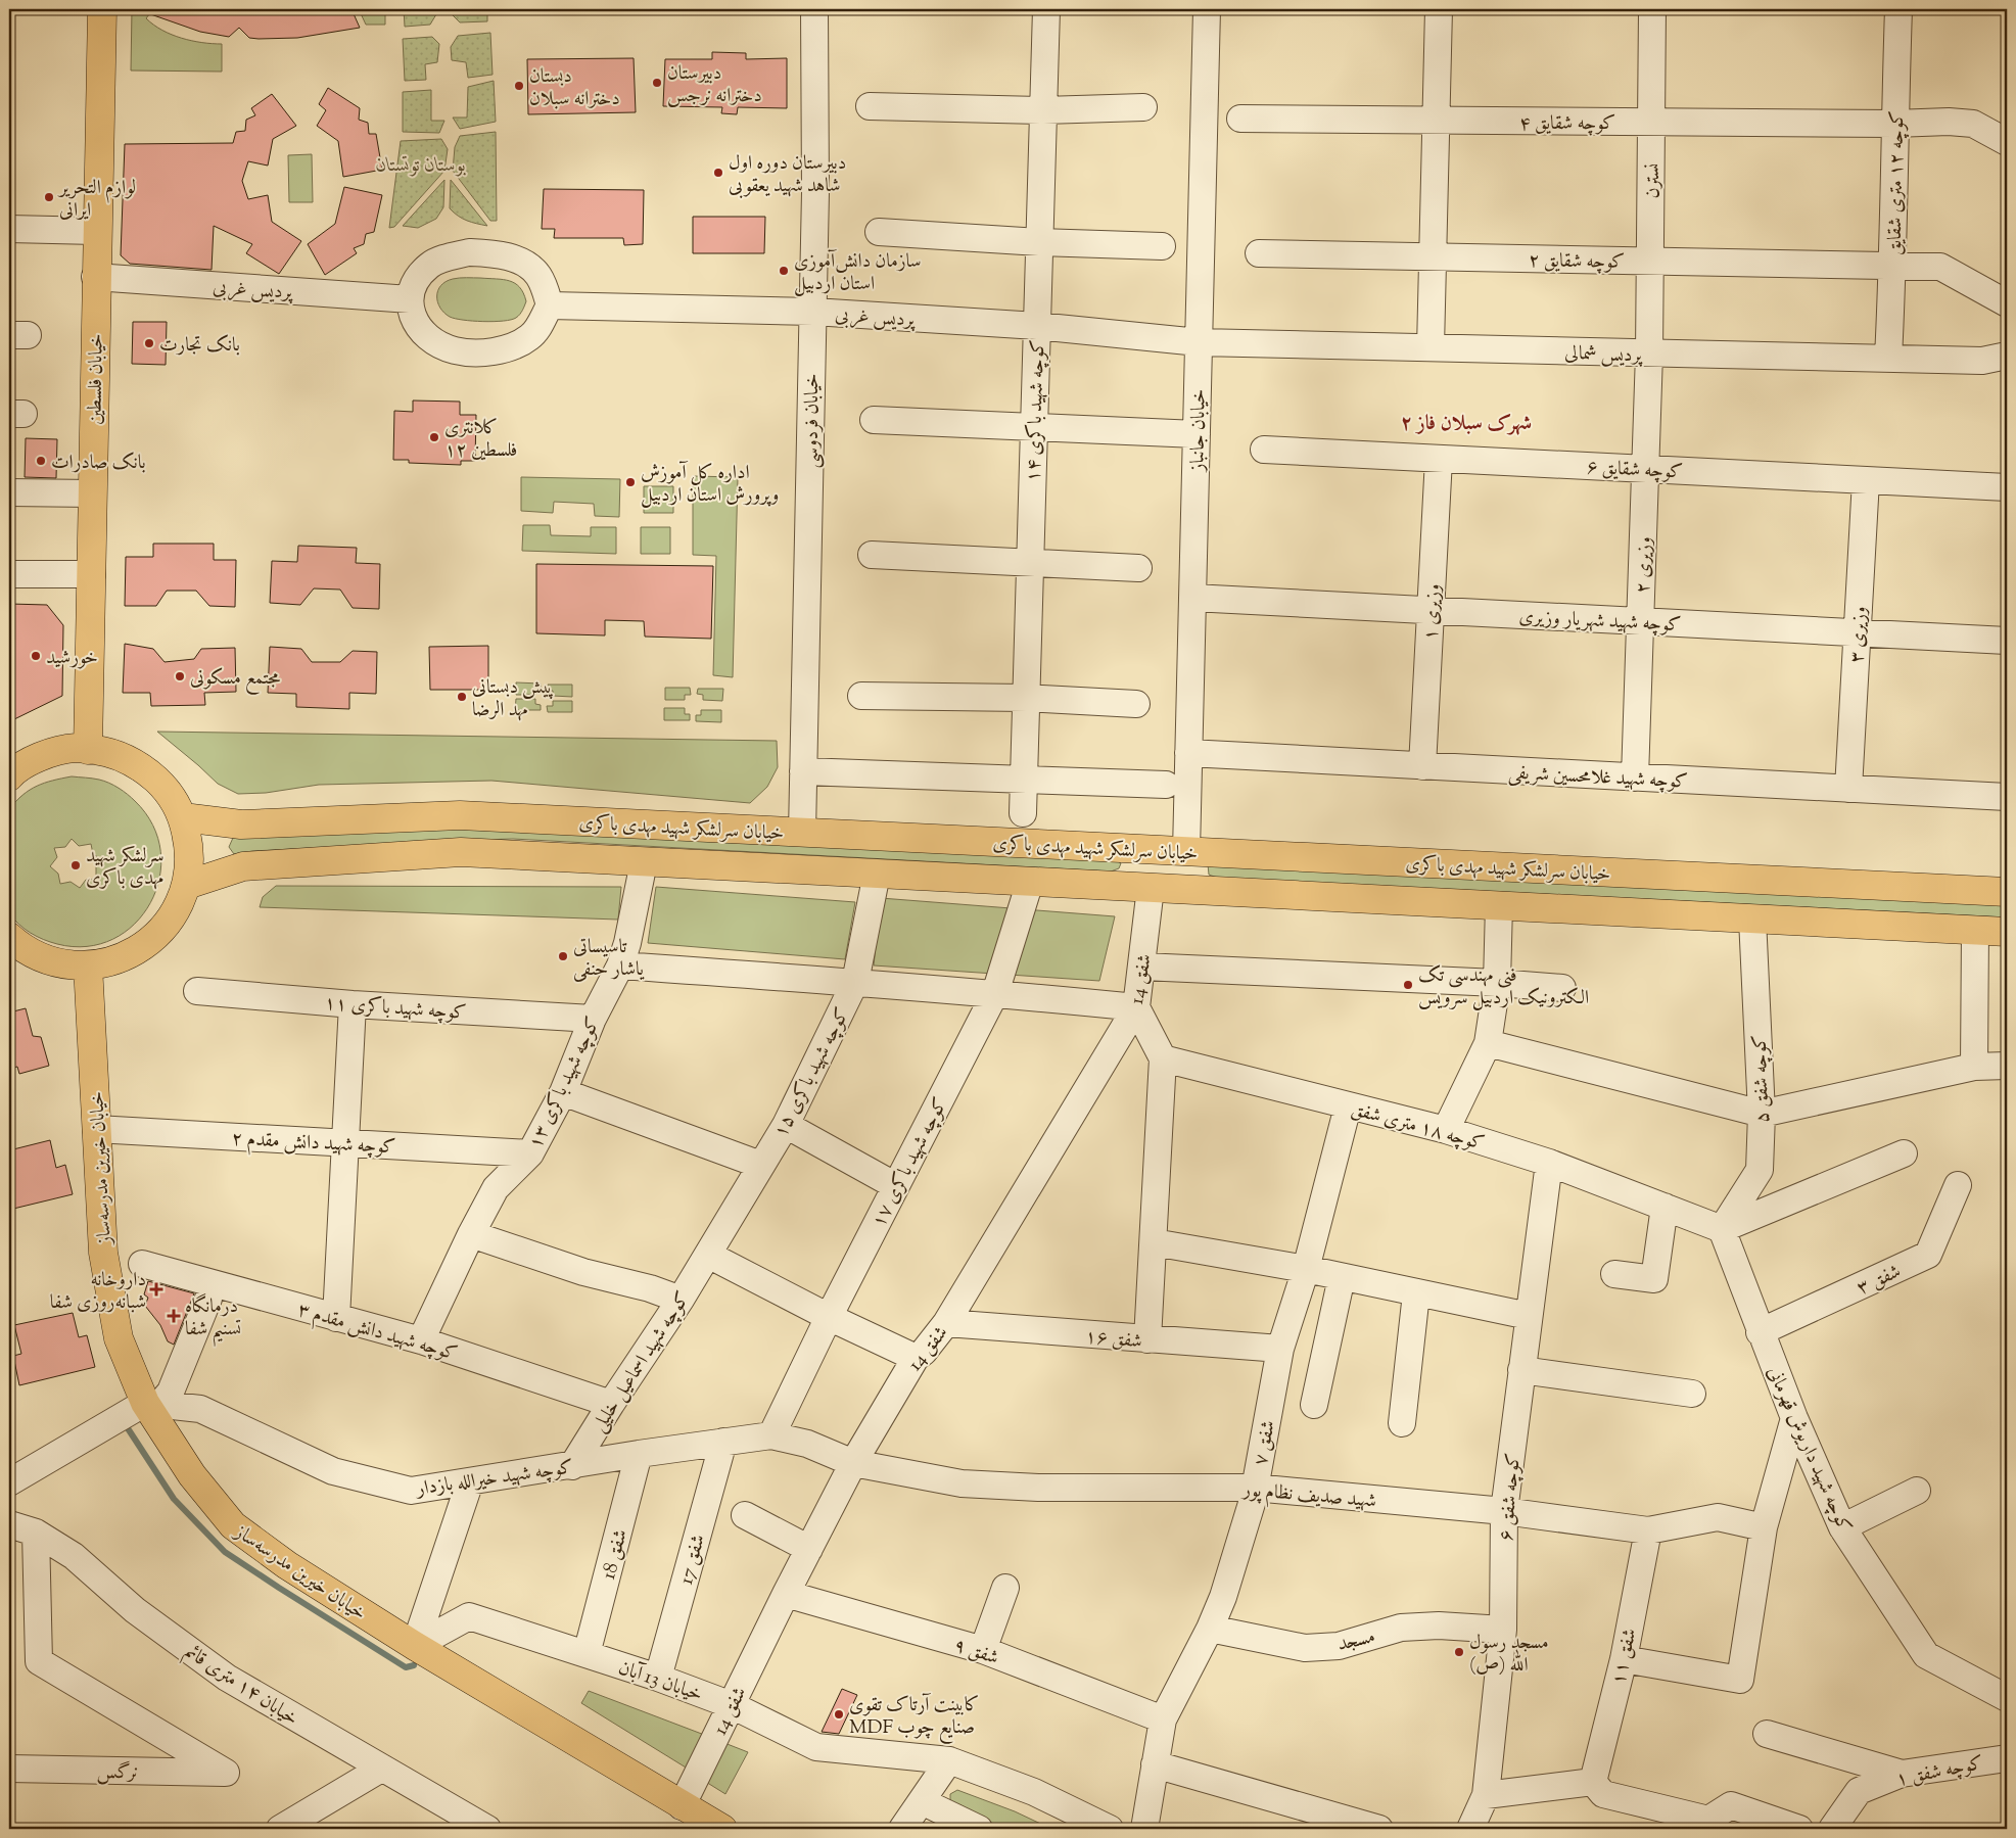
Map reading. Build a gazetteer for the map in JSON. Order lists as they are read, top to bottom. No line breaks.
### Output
{"streets":{"main road":["خیابان فلسطین","خیابان سرلشکر شهید مهدی باکری","خیابان خیرین مدرسه‌ساز"],"street":["کوچه شقایق ۴","نسترن","کوچه ۱۲ متری شقایق","کوچه شقایق ۲","پردیس غربی","پردیس شمالی","کوچه شهید باکری ۱۴","خیابان فردوسی","خیابان جانباز","کوچه شقایق ۶","وزیری ۲","وزیری ۱","کوچه شهید شهریار وزیری","وزیری ۳","کوچه شهید غلامحسین شریفی","شفق 14","کوچه شهید باکری ۱۱","کوچه شهید باکری ۱۵","کوچه شفق ۵","کوچه شهید باکری ۱۳","کوچه ۱۸ متری شفق","کوچه شهید دانش مقدم ۲","کوچه شهید باکری ۱۷","شفق ۳","کوچه شهید دانش مقدم ۳","شفق ۱۶","کوچه شهید اسماعیل خلیلی","شفق ۷","کوچه شهید داریوش قهرمانی","کوچه شهید خیرالله بازدار","شهید صدیف نظام پور","کوچه شفق ۶","شفق 18","شفق 17","مسجد","شفق ۹","شفق ۱۱","خیابان 13 آبان","خیابان ۱۴ متری قائم","کوچه شفق ۱","نرگس"]},"crossings":[["کوچه شقایق ۴","نسترن"],["کوچه شقایق ۴","کوچه ۱۲ متری شقایق"],["نسترن","کوچه شقایق ۲"],["نسترن","پردیس شمالی"],["نسترن","وزیری ۲"],["کوچه ۱۲ متری شقایق","کوچه شقایق ۲"],["کوچه ۱۲ متری شقایق","پردیس شمالی"],["پردیس غربی","پردیس شمالی"],["پردیس غربی","خیابان فلسطین"],["پردیس غربی","کوچه شهید باکری ۱۴"],["پردیس غربی","خیابان فردوسی"],["پردیس غربی","خیابان جانباز"],["پردیس شمالی","خیابان جانباز"],["پردیس شمالی","وزیری ۲"],["خیابان فردوسی","خیابان سرلشکر شهید مهدی باکری"],["خیابان جانباز","کوچه شهید شهریار وزیری"],["خیابان جانباز","کوچه شهید غلامحسین شریفی"],["خیابان جانباز","خیابان سرلشکر شهید مهدی باکری"],["کوچه شقایق ۶","وزیری ۲"],["کوچه شقایق ۶","وزیری ۱"],["کوچه شقایق ۶","وزیری ۳"],["وزیری ۲","کوچه شهید شهریار وزیری"],["وزیری ۲","کوچه شهید غلامحسین شریفی"],["وزیری ۱","کوچه شهید شهریار وزیری"],["وزیری ۱","کوچه شهید غلامحسین شریفی"],["کوچه شهید شهریار وزیری","وزیری ۳"],["وزیری ۳","کوچه شهید غلامحسین شریفی"],["خیابان سرلشکر شهید مهدی باکری","شفق 14"],["خیابان سرلشکر شهید مهدی باکری","کوچه شهید باکری ۱۵"],["خیابان سرلشکر شهید مهدی باکری","کوچه شفق ۵"],["خیابان سرلشکر شهید مهدی باکری","کوچه شهید باکری ۱۳"],["خیابان سرلشکر شهید مهدی باکری","کوچه شهید باکری ۱۷"],["شفق 14","خیابان خیرین مدرسه‌ساز"],["شفق 14","شفق ۱۶"],["شفق 14","کوچه شهید خیرالله بازدار"],["شفق 14","شهید صدیف نظام پور"],["شفق 14","شفق ۹"],["شفق 14","خیابان 13 آبان"],["کوچه شهید باکری ۱۱","کوچه شهید باکری ۱۳"],["کوچه شهید باکری ۱۵","کوچه شهید اسماعیل خلیلی"],["کوچه شفق ۵","کوچه ۱۸ متری شفق"],["کوچه شفق ۵","کوچه شهید داریوش قهرمانی"],["کوچه شهید باکری ۱۳","کوچه شهید دانش مقدم ۲"],["کوچه شهید باکری ۱۳","کوچه شهید دانش مقدم ۳"],["کوچه ۱۸ متری شفق","شفق ۷"],["کوچه ۱۸ متری شفق","کوچه شهید داریوش قهرمانی"],["کوچه ۱۸ متری شفق","کوچه شفق ۶"],["کوچه شهید دانش مقدم ۲","خیابان خیرین مدرسه‌ساز"],["کوچه شهید باکری ۱۷","کوچه شهید خیرالله بازدار"],["خیابان خیرین مدرسه‌ساز","کوچه شهید خیرالله بازدار"],["خیابان خیرین مدرسه‌ساز","خیابان 13 آبان"],["شفق ۳","کوچه شهید داریوش قهرمانی"],["کوچه شهید دانش مقدم ۳","کوچه شهید اسماعیل خلیلی"],["شفق ۱۶","شفق ۷"],["کوچه شهید اسماعیل خلیلی","کوچه شهید خیرالله بازدار"],["شفق ۷","شهید صدیف نظام پور"],["شفق ۷","مسجد"],["شفق ۷","شفق ۹"],["کوچه شهید خیرالله بازدار","شهید صدیف نظام پور"],["کوچه شهید خیرالله بازدار","شفق 18"],["کوچه شهید خیرالله بازدار","شفق 17"],["شهید صدیف نظام پور","کوچه شفق ۶"],["شهید صدیف نظام پور","شفق ۱۱"],["کوچه شفق ۶","مسجد"],["شفق 18","خیابان 13 آبان"],["شفق 17","خیابان 13 آبان"],["خیابان ۱۴ متری قائم","نرگس"]],"districts":["شهرک سبلان فاز ۲"],"parks":["بوستان توتستان"],"places":{"other":["دبیرستان دخترانه نرجس","دبستان دخترانه سبلان","دبیرستان دوره اول شاهد شهید یعقوبی","لوازم التحریر ایرانی","سازمان دانش‌آموزی استان اردبیل","بانک تجارت","کلانتری ۱۲ فلسطین","بانک صادرات","اداره کل آموزش وپرورش استان اردبیل","خورشید","مجتمع مسکونی","پیش دبستانی مهد الرضا","سرلشکر شهید مهدی باکری","تاسیساتی یاشار حنفی","فنی مهندسی تک الکترونیک اردبیل سرویس","مسجد رسول الله (ص)","کابینت آرتاک تقوی MDF صنایع چوب"],"health":["داروخانه شبانه‌روزی شفا","درمانگاه تسنیم شفا"]}}
